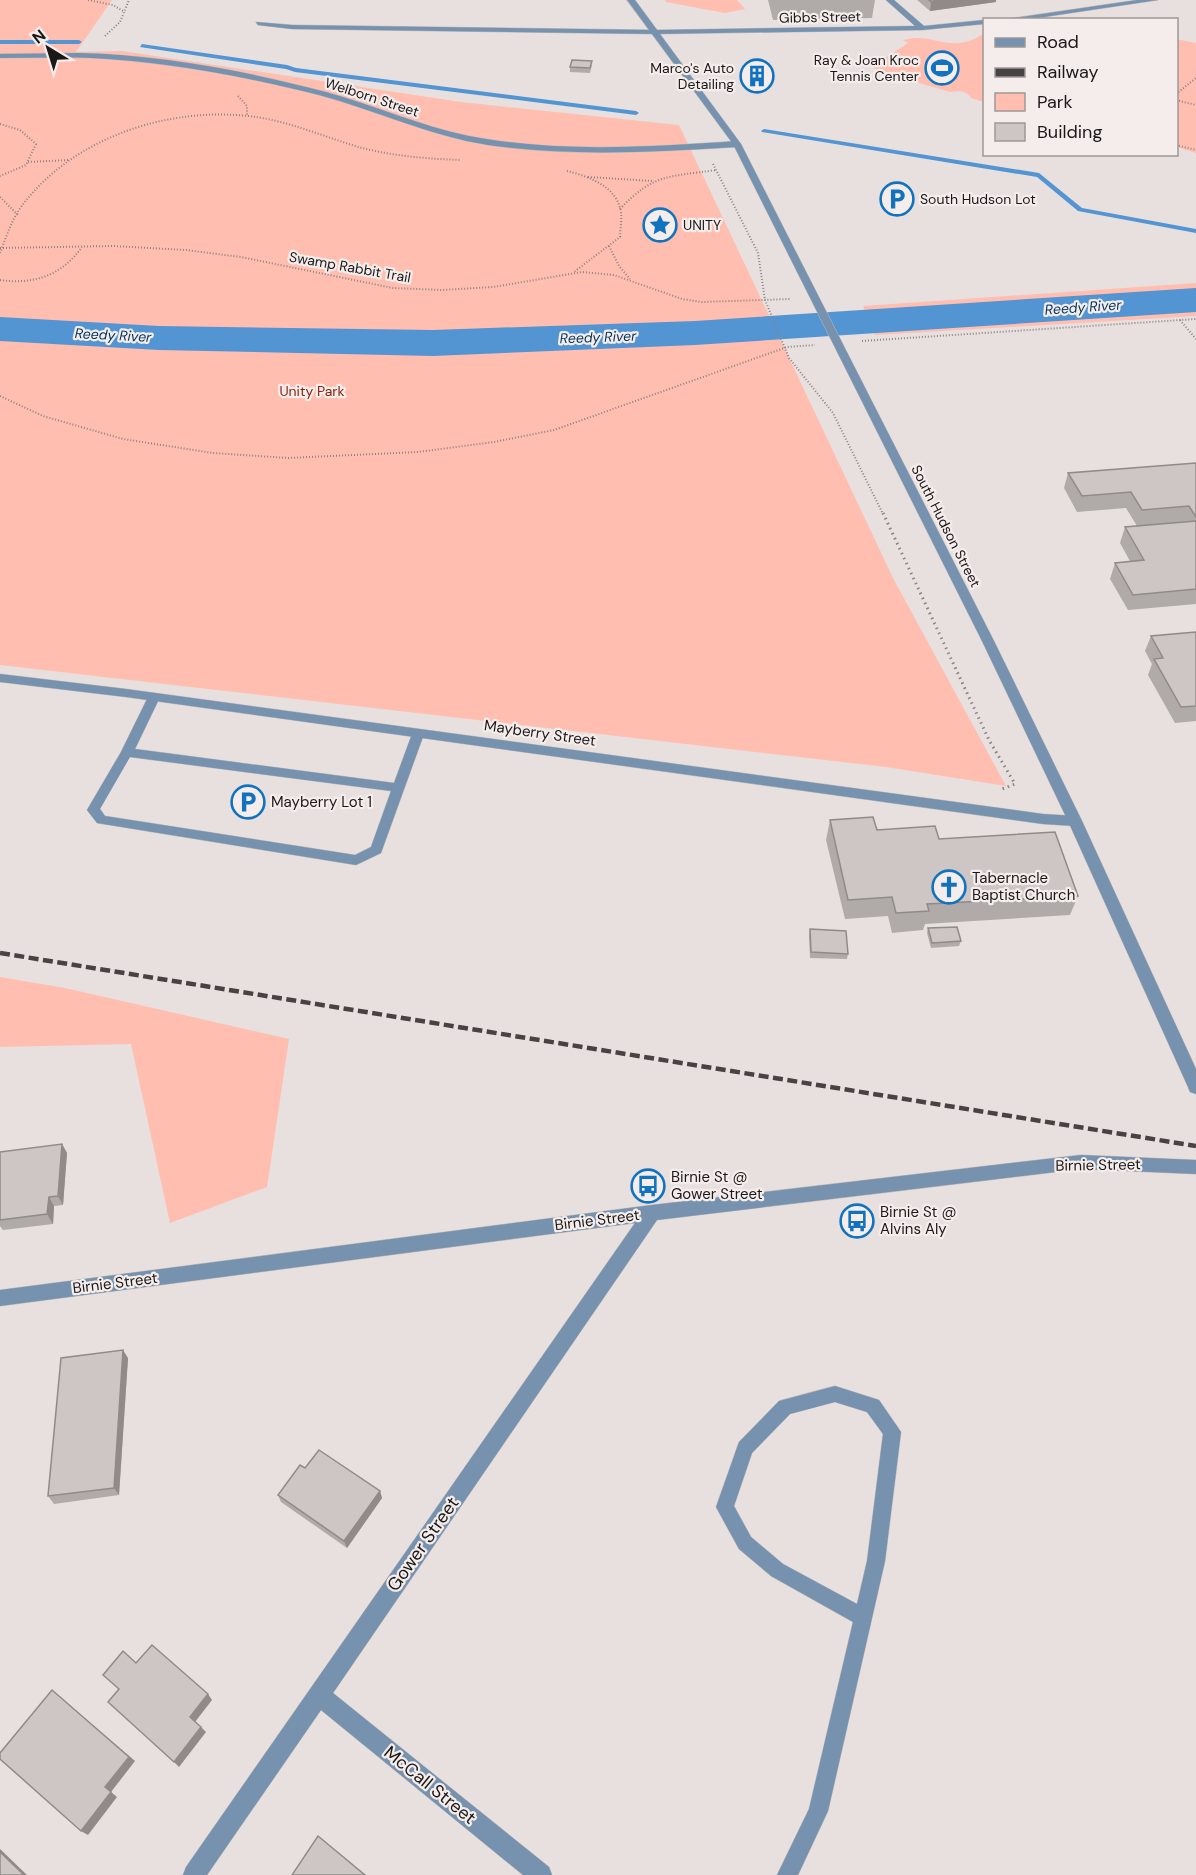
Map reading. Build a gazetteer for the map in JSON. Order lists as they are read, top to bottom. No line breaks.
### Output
{"streets":{"street":["Gibbs Street","Welborn Street","South Hudson Street","Mayberry Street","Birnie Street","Gower Street","McCall Street"],"path":["Swamp Rabbit Trail"]},"crossings":[["Gibbs Street","South Hudson Street"],["Welborn Street","South Hudson Street"],["Swamp Rabbit Trail","South Hudson Street"],["South Hudson Street","Mayberry Street"],["Birnie Street","Gower Street"],["Gower Street","McCall Street"]],"water":["Reedy River"],"parks":["Unity Park"],"places":{"sports":["Ray & Joan Kroc Tennis Center"],"building":["Marco's Auto Detailing"],"parking":["South Hudson Lot","Mayberry Lot 1"],"place":["UNITY"],"church":["Tabernacle Baptist Church"],"bus stop":["Birnie St @ Gower Street","Birnie St @ Alvins Aly"]},"legend":["Road","Railway","Park","Building"],"north":"top left"}
